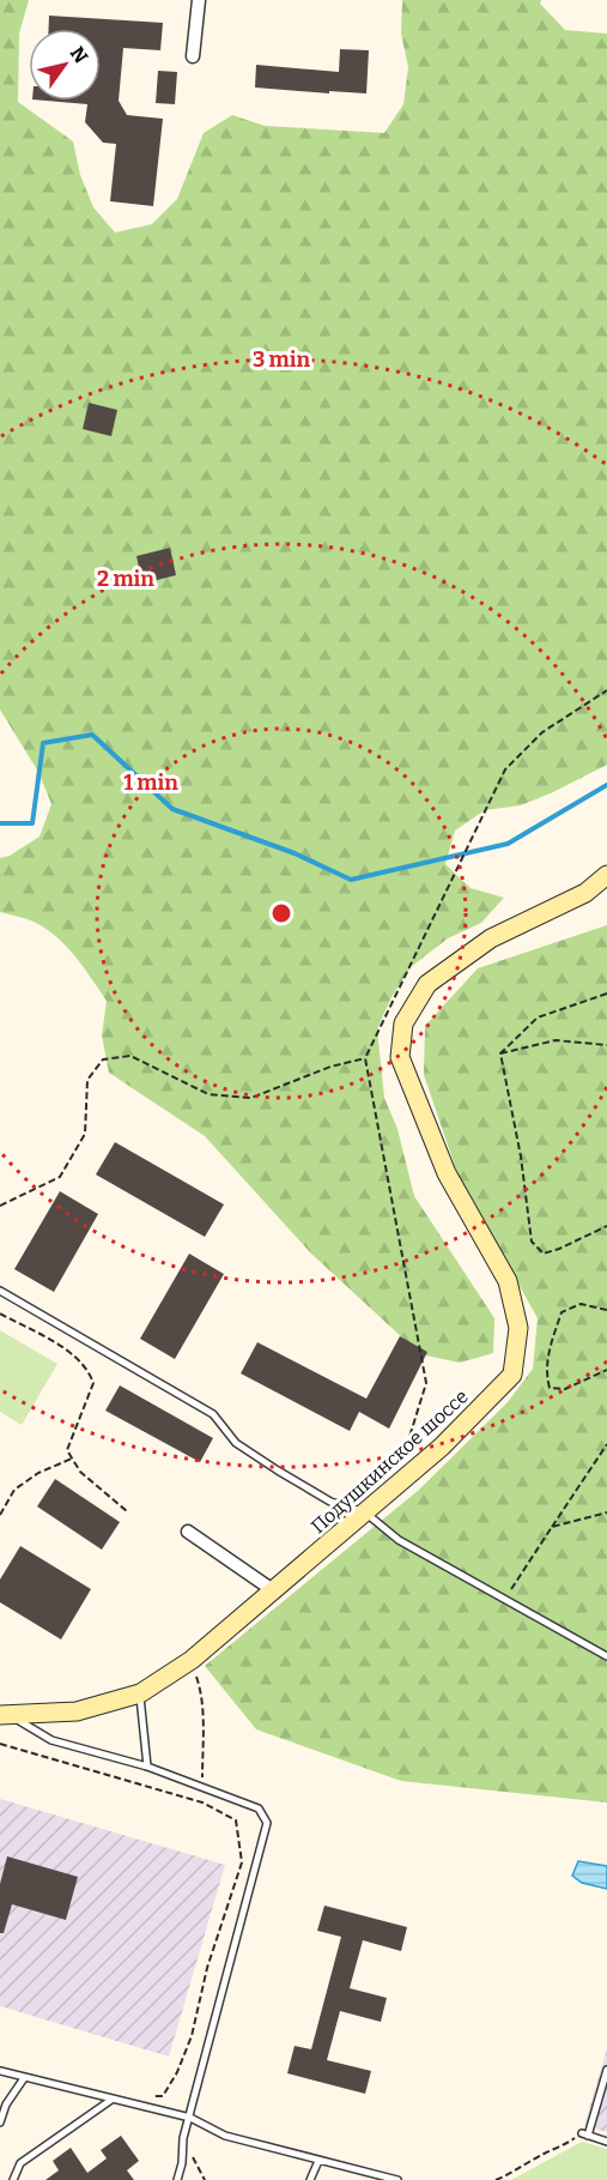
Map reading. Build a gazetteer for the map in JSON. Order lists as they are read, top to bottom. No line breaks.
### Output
{"streets":{"main road":["Подушкинское шоссе"]},"north":"top right","rings":["3 min","2 min","1 min"]}
